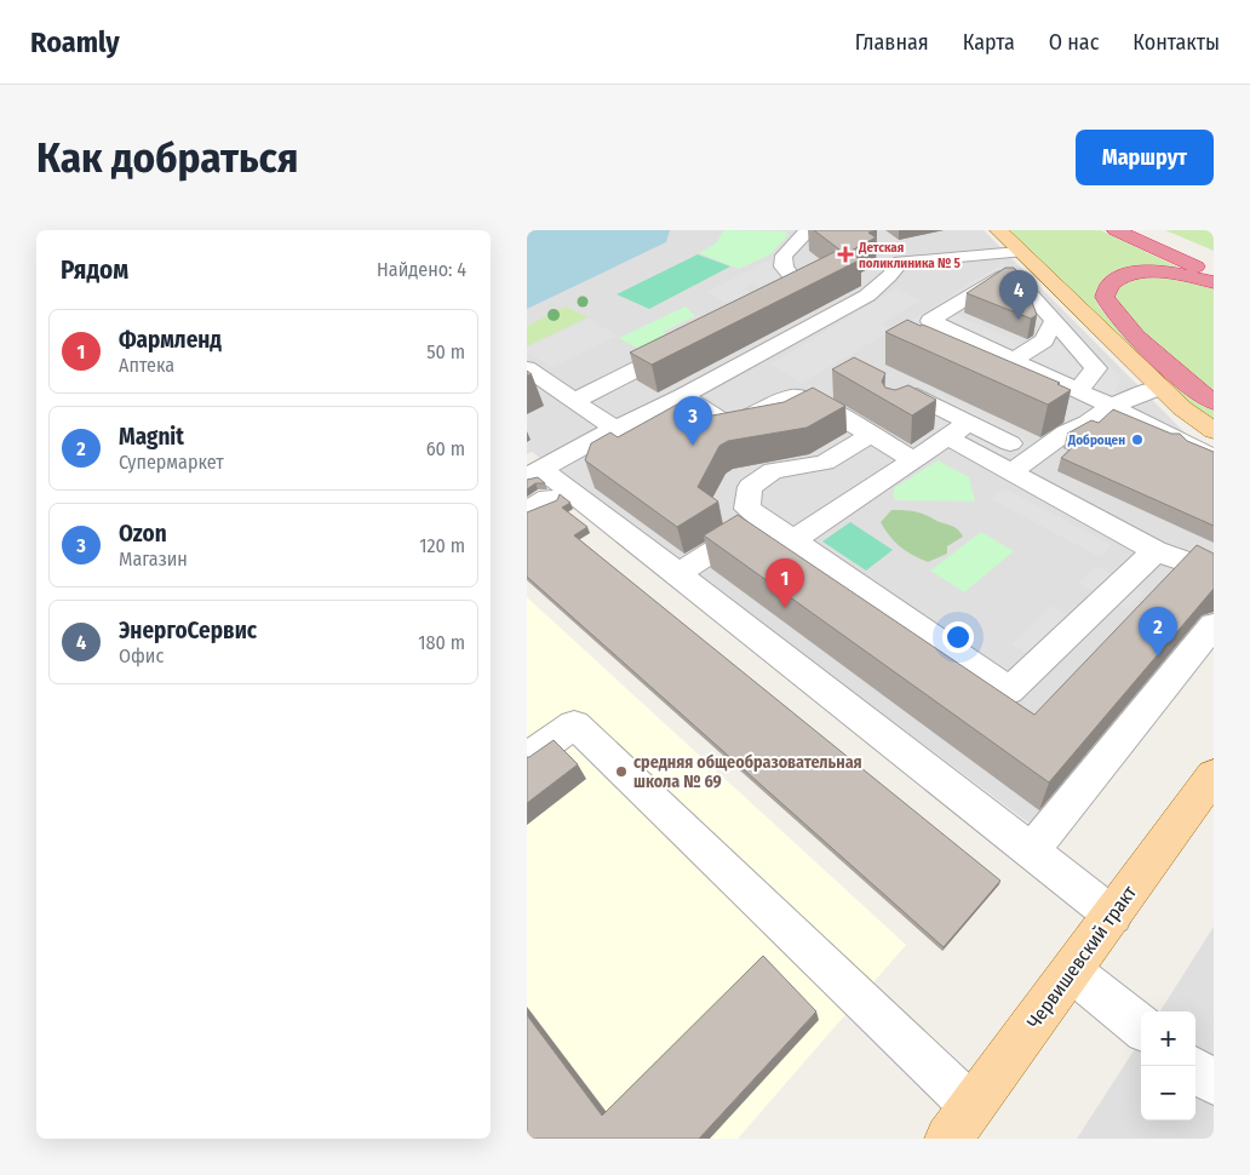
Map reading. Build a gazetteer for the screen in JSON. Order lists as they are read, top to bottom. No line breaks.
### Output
{"streets":{"main road":["Червишевский тракт"]},"places":{"health":["Детская поликлиника № 5"],"other":["Доброцен","средняя общеобразовательная школа № 69"]},"page":{"header":"Roamly","nav":["Главная","Карта","О нас","Контакты"],"buttons":"Маршрут","title":"Как добраться","heading":["Рядом","Найдено: 4"],"pins":["4","3","1","2"],"list":[{"mark":"1","name":"Фармленд","note":"Аптека","value":"50 m"},{"mark":"2","name":"Magnit","note":"Супермаркет","value":"60 m"},{"mark":"3","name":"Ozon","note":"Магазин","value":"120 m"},{"mark":"4","name":"ЭнергоСервис","note":"Офис","value":"180 m"}],"map_buttons":["+","−"]}}
